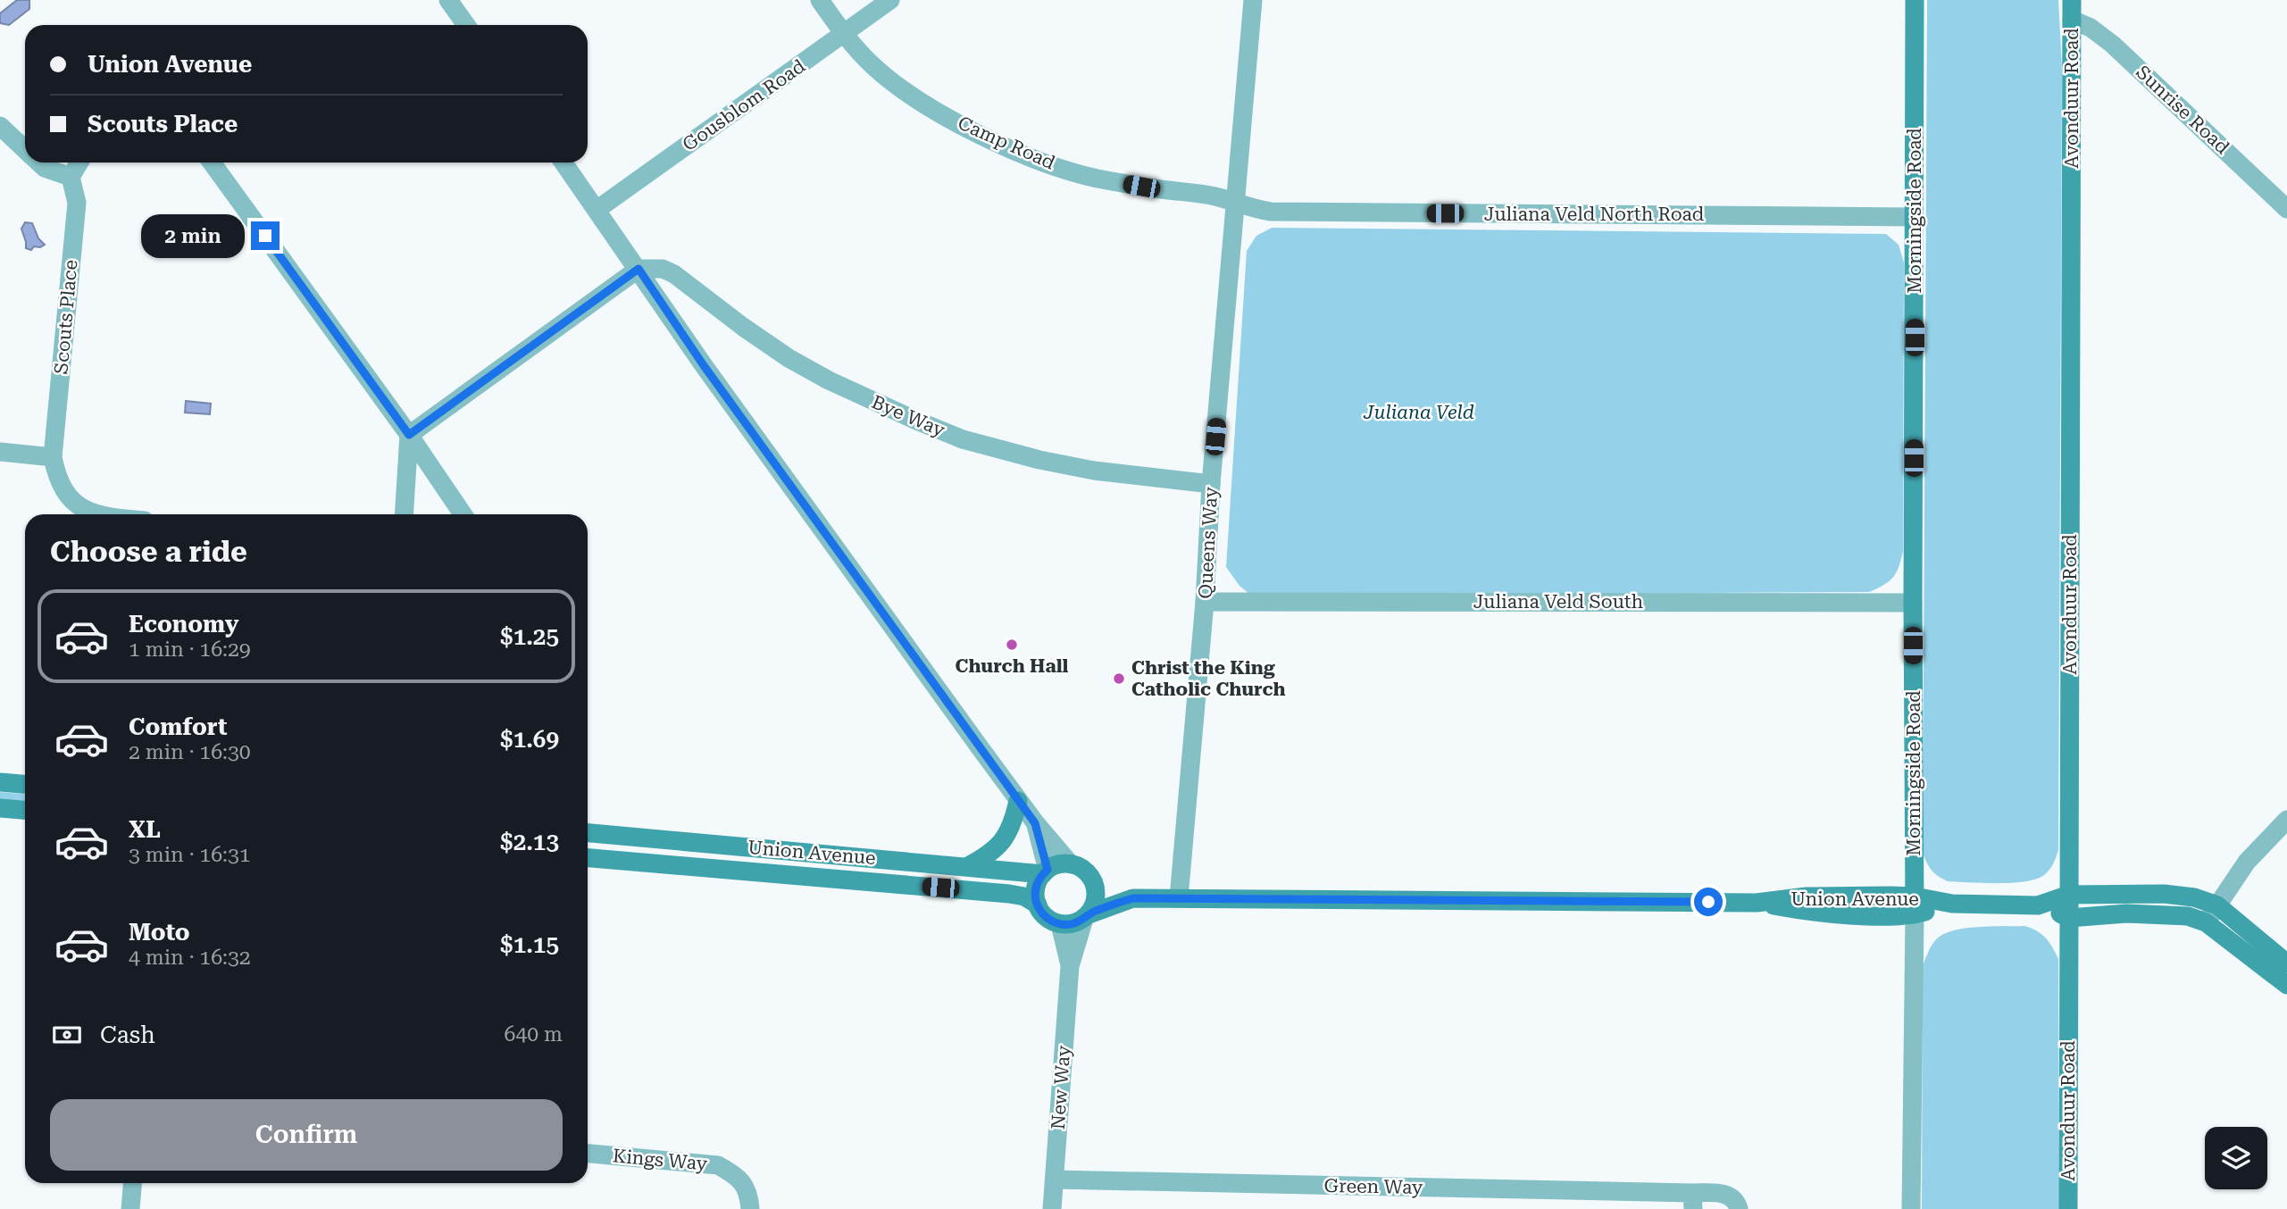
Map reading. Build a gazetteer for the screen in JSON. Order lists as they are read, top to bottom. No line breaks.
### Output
{"streets":{"street":["Avonduur Road","Gousblom Road","Sunrise Road","Camp Road","Morningside Road","Juliana Veld North Road","Scouts Place","Bye Way","Queens Way","Juliana Veld South","Union Avenue","New Way","Kings Way","Green Way"]},"crossings":[["Avonduur Road","Sunrise Road"],["Avonduur Road","Union Avenue"],["Gousblom Road","Camp Road"],["Camp Road","Juliana Veld North Road"],["Camp Road","Queens Way"],["Morningside Road","Juliana Veld North Road"],["Morningside Road","Juliana Veld South"],["Morningside Road","Union Avenue"],["Juliana Veld North Road","Queens Way"],["Bye Way","Queens Way"],["Queens Way","Juliana Veld South"],["Queens Way","Union Avenue"],["Union Avenue","New Way"],["New Way","Green Way"]],"parks":["Juliana Veld"],"places":["Church Hall","Christ the King Catholic Church"],"page":{"banner":["Union Avenue","Scouts Place"],"bubble":"2 min","heading":"Choose a ride","list":[{"name":"Economy","note":"1 min · 16:29","value":"$1.25"},{"name":"Comfort","note":"2 min · 16:30","value":"$1.69"},{"name":"XL","note":"3 min · 16:31","value":"$2.13"},{"name":"Moto","note":"4 min · 16:32","value":"$1.15"}],"pay":["Cash","640 m"],"buttons":"Confirm"}}
